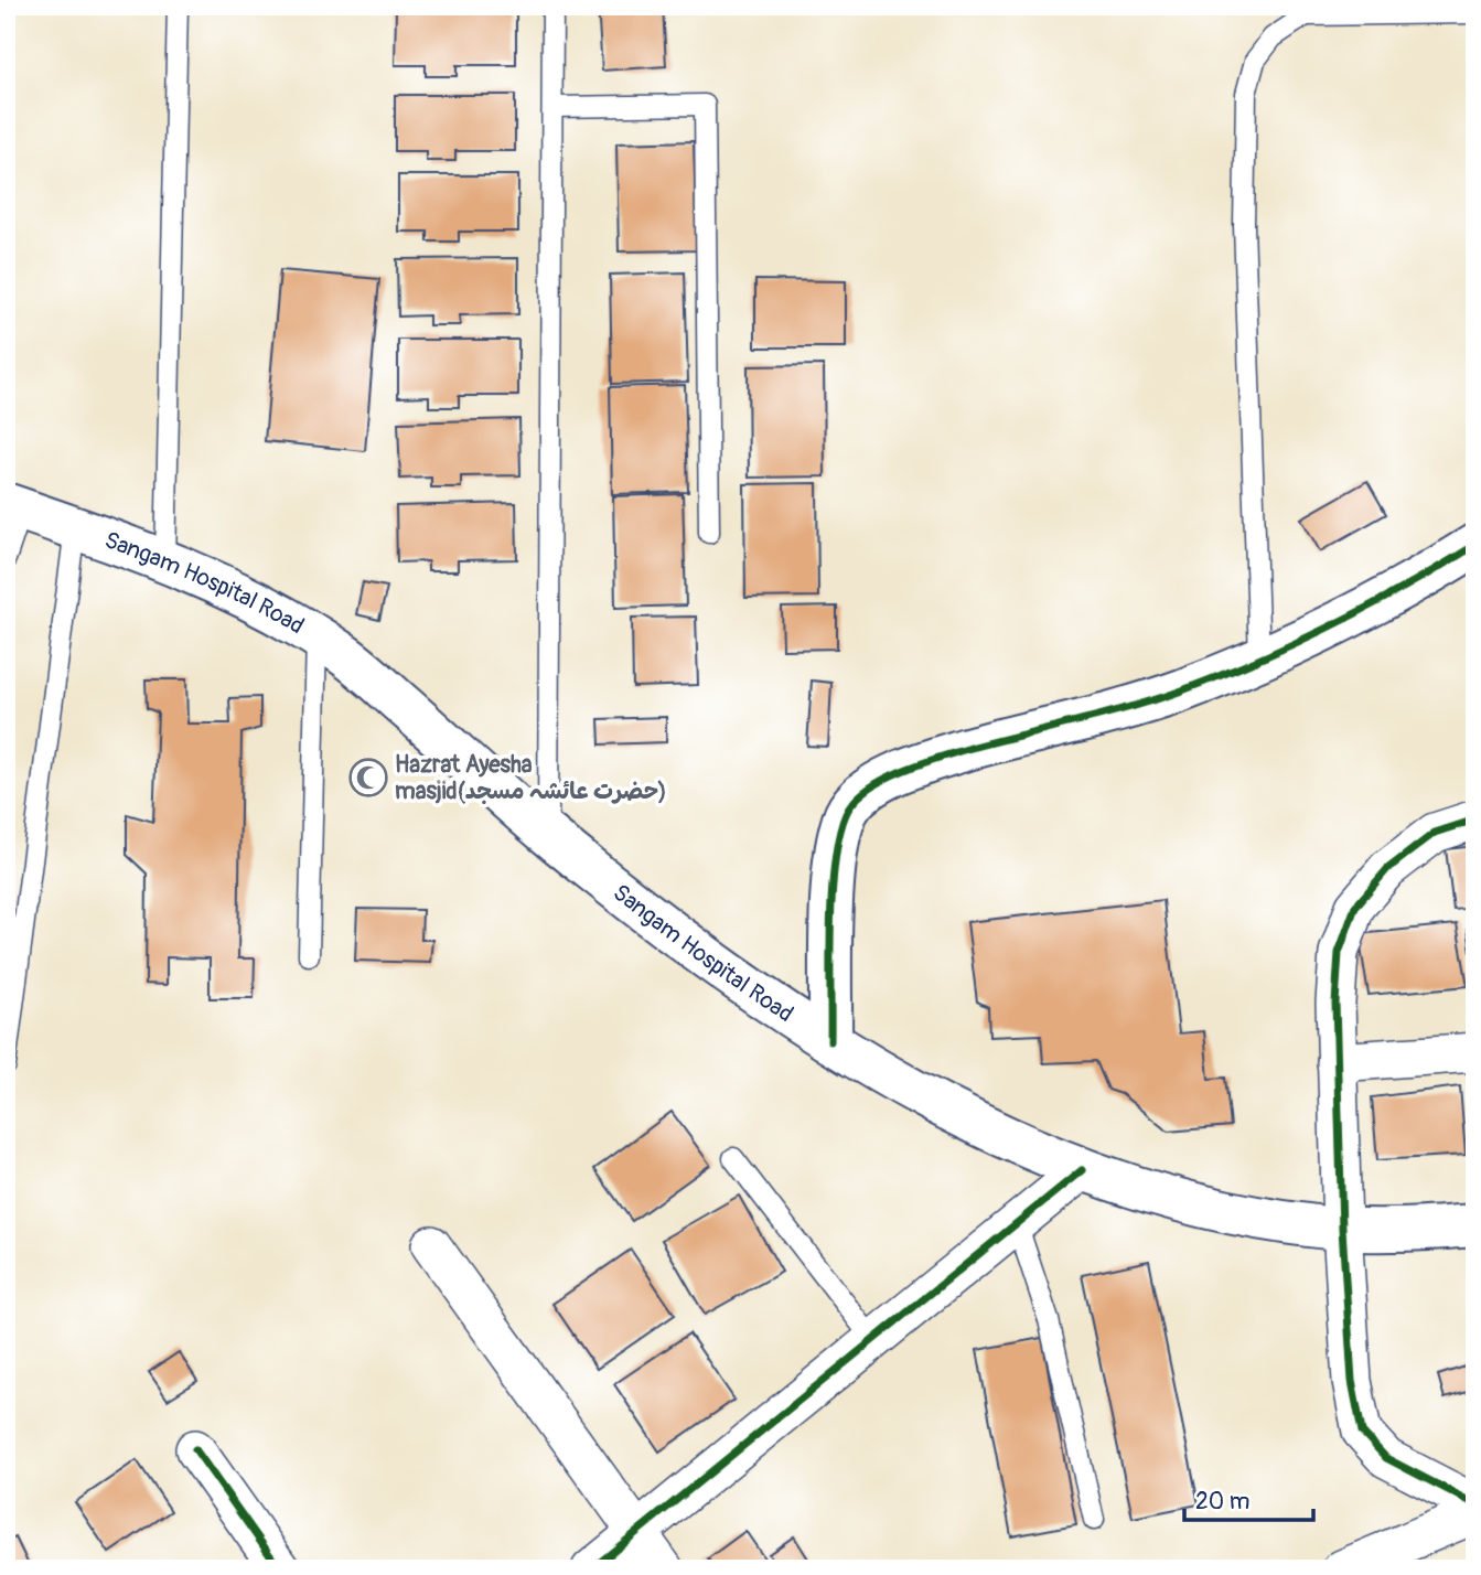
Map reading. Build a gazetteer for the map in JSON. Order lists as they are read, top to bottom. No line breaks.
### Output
{"streets":{"main road":["Sangam Hospital Road"]},"places":{"mosque":["Hazrat Ayesha masjid(حضرت عائشہ مسجد)"]},"scale_bar":"20 m"}
